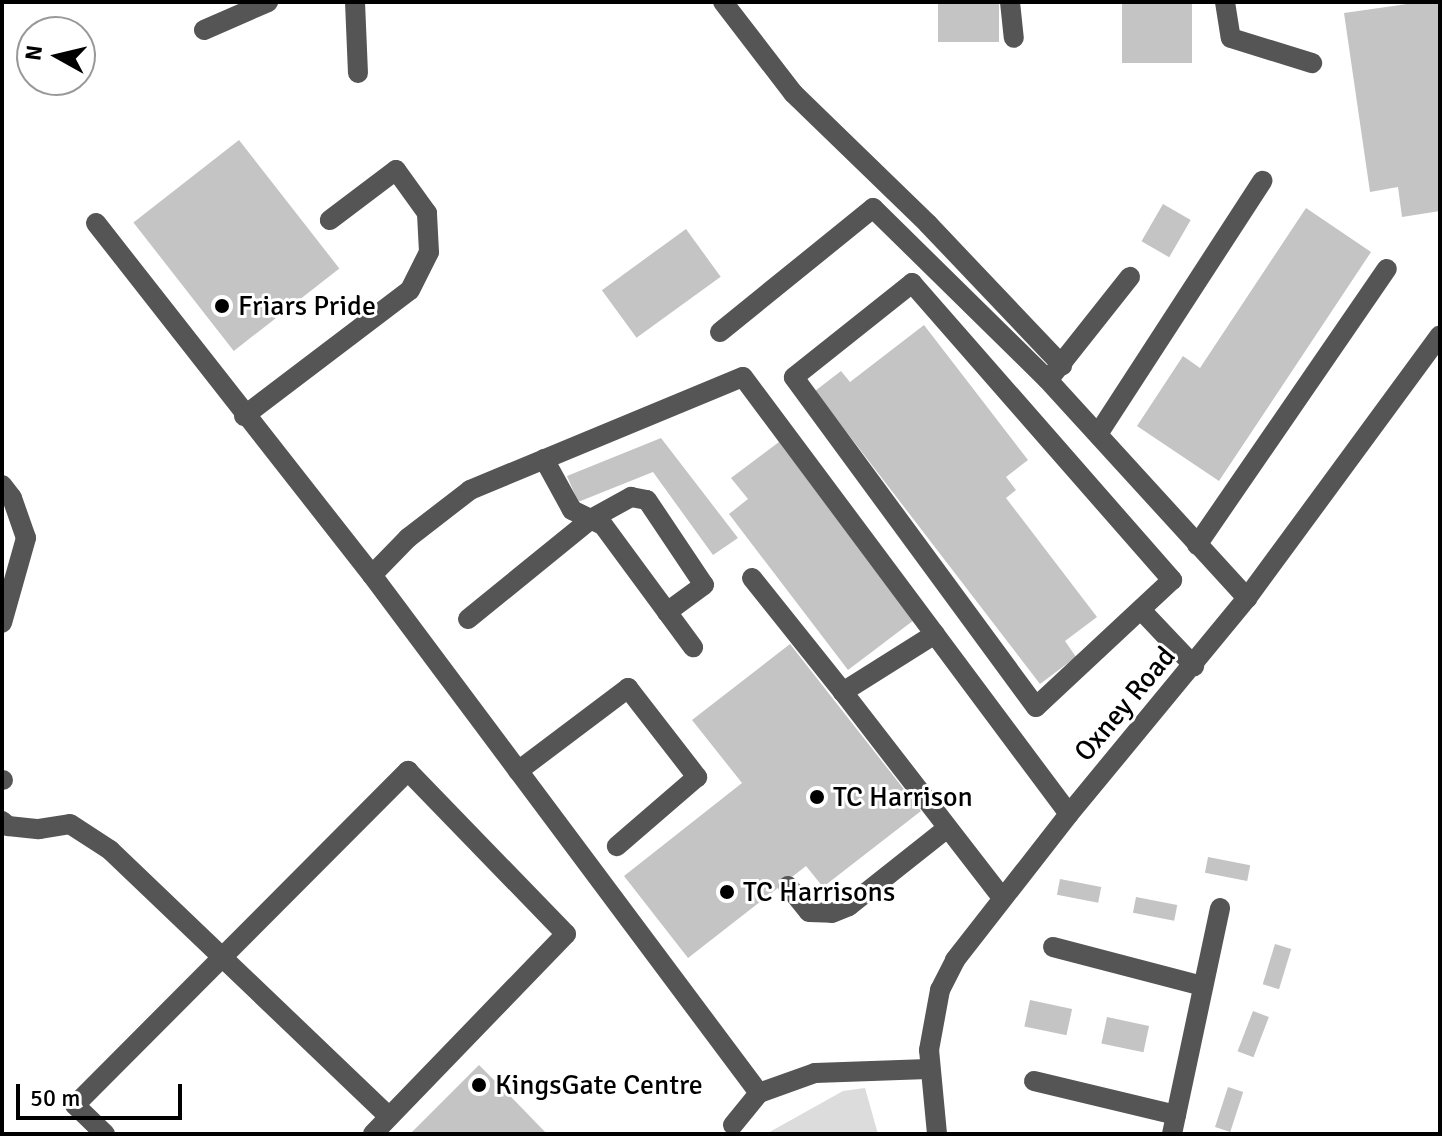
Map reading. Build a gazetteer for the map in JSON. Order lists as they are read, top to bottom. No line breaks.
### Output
{"streets":{"street":["Oxney Road"]},"places":["Friars Pride","TC Harrison","TC Harrisons","KingsGate Centre"],"scale_bar":"50 m","north":"left"}
